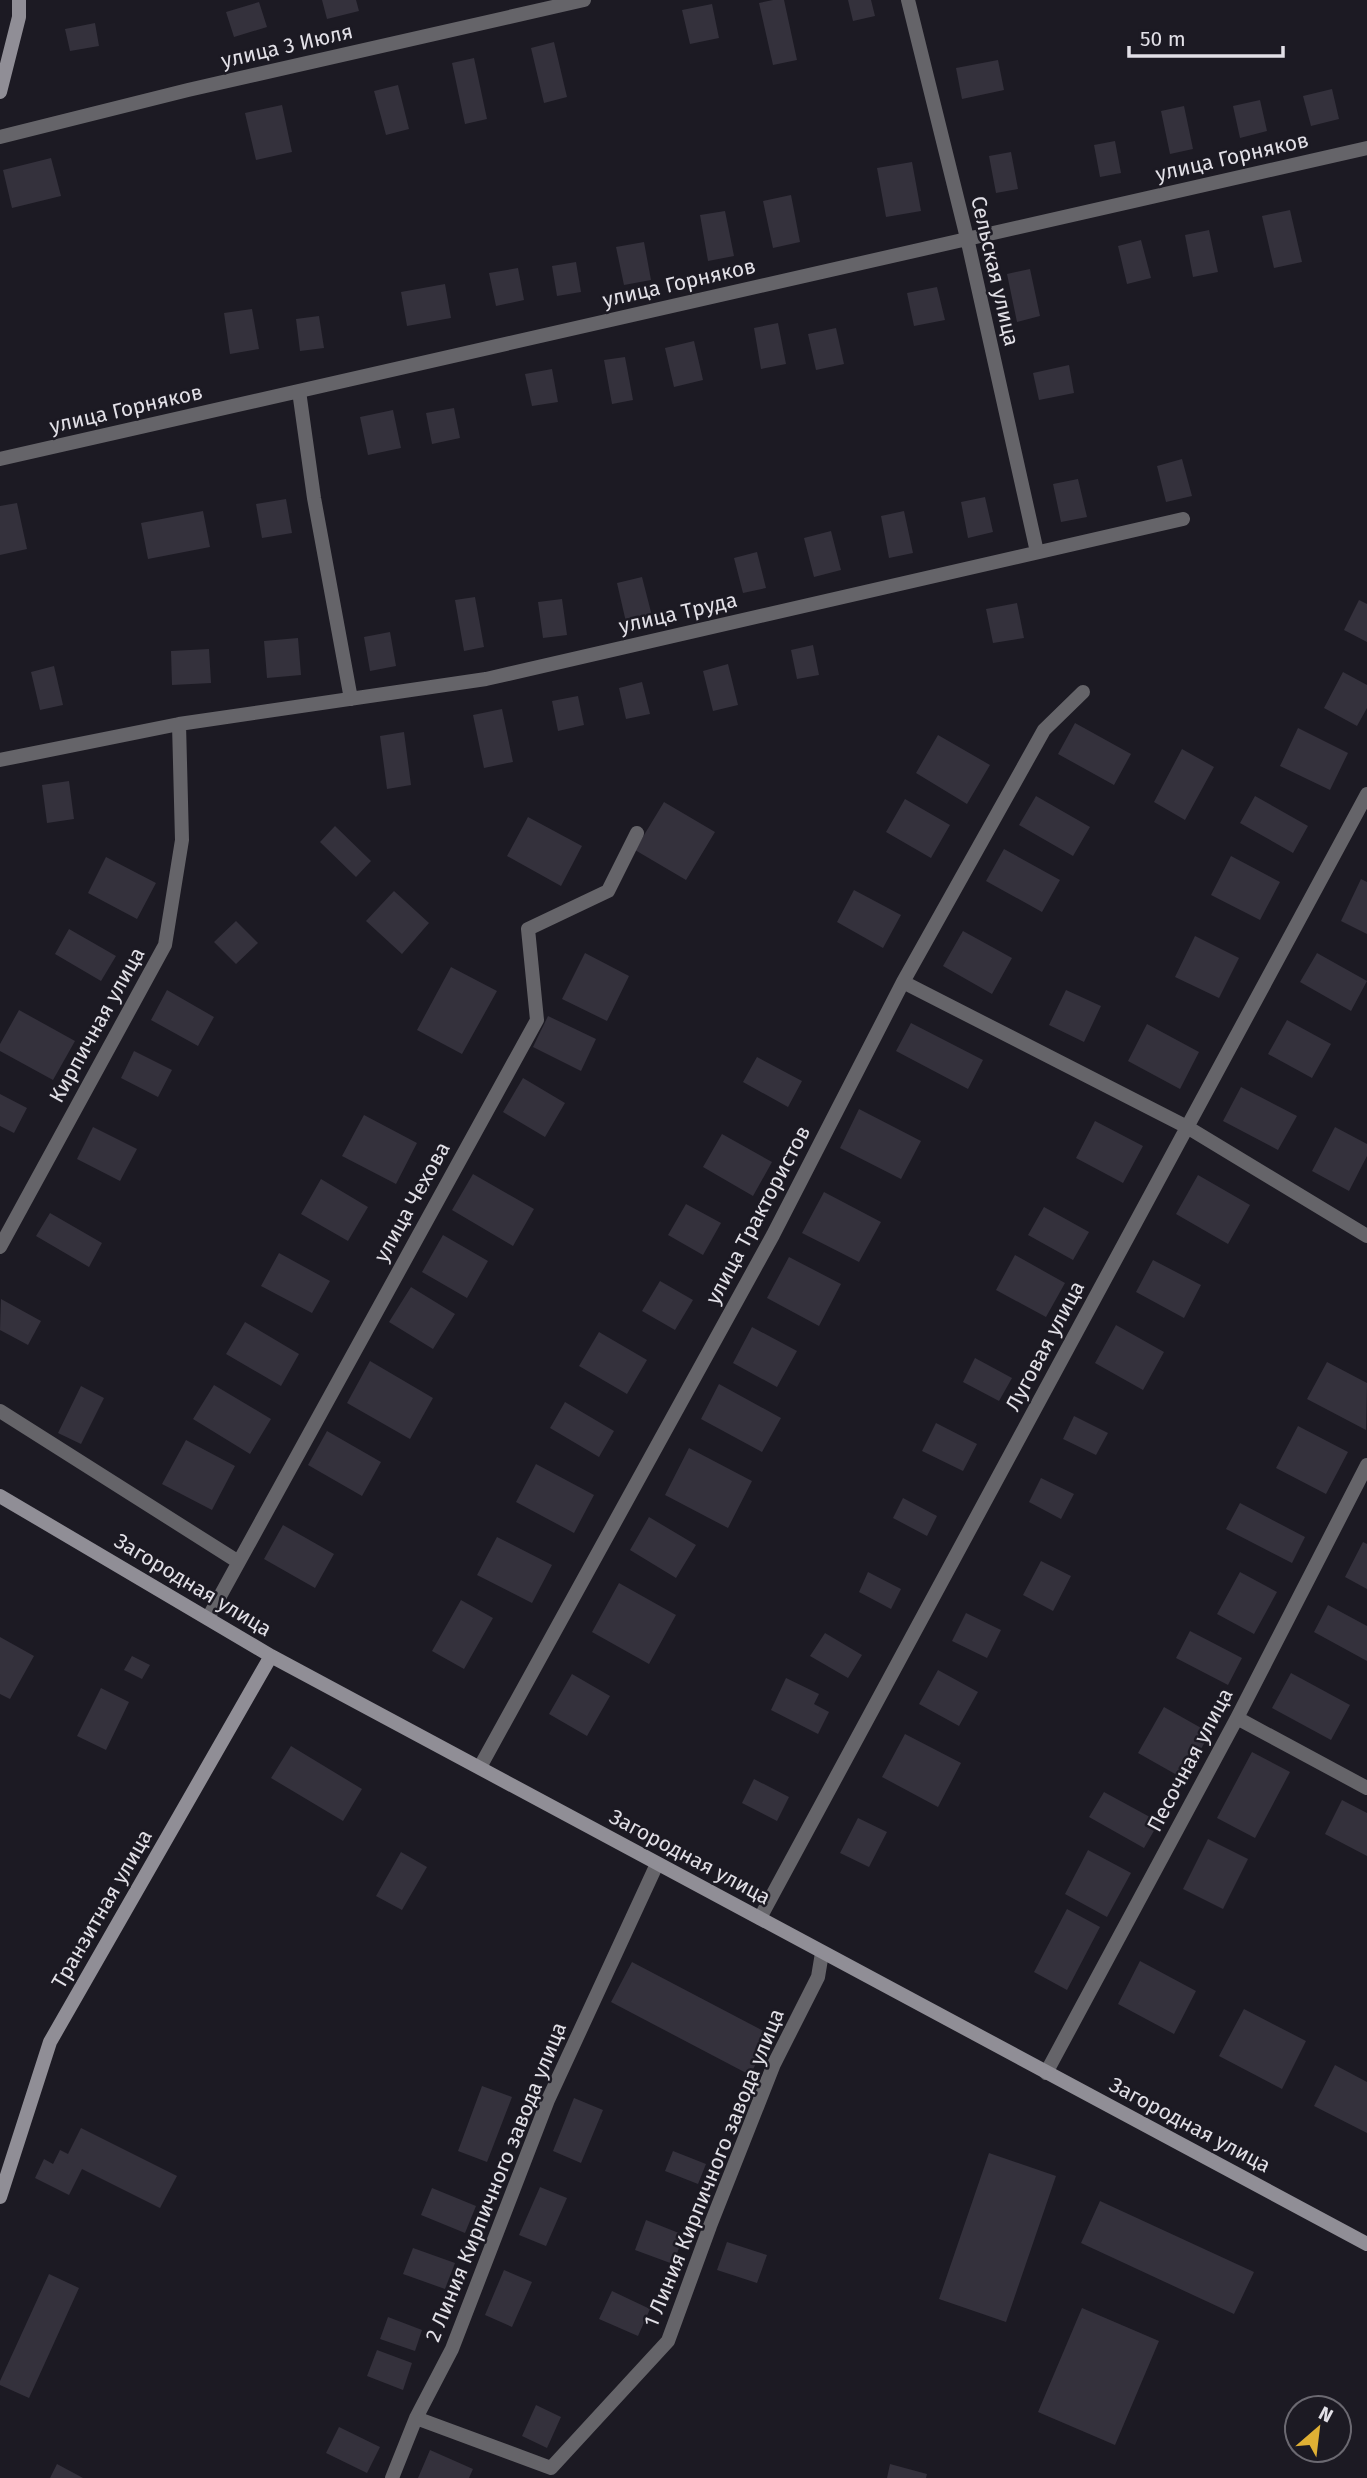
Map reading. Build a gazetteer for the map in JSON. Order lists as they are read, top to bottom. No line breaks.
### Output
{"streets":{"street":["улица 3 Июля","улица Горняков","Сельская улица","улица Труда","Кирпичная улица","улица Чехова","улица Трактористов","Луговая улица","Загородная улица","Песочная улица","Транзитная улица","1 Линия Кирпичного завода улица","2 Линия Кирпичного завода улица"]},"crossings":[["улица Горняков","Сельская улица"],["Сельская улица","улица Труда"],["улица Труда","Кирпичная улица"],["улица Чехова","Загородная улица"],["улица Трактористов","Загородная улица"],["Луговая улица","Загородная улица"],["Загородная улица","Песочная улица"],["Загородная улица","Транзитная улица"],["Загородная улица","1 Линия Кирпичного завода улица"],["Загородная улица","2 Линия Кирпичного завода улица"],["1 Линия Кирпичного завода улица","2 Линия Кирпичного завода улица"]],"scale_bar":"50 m","north":"top right"}
